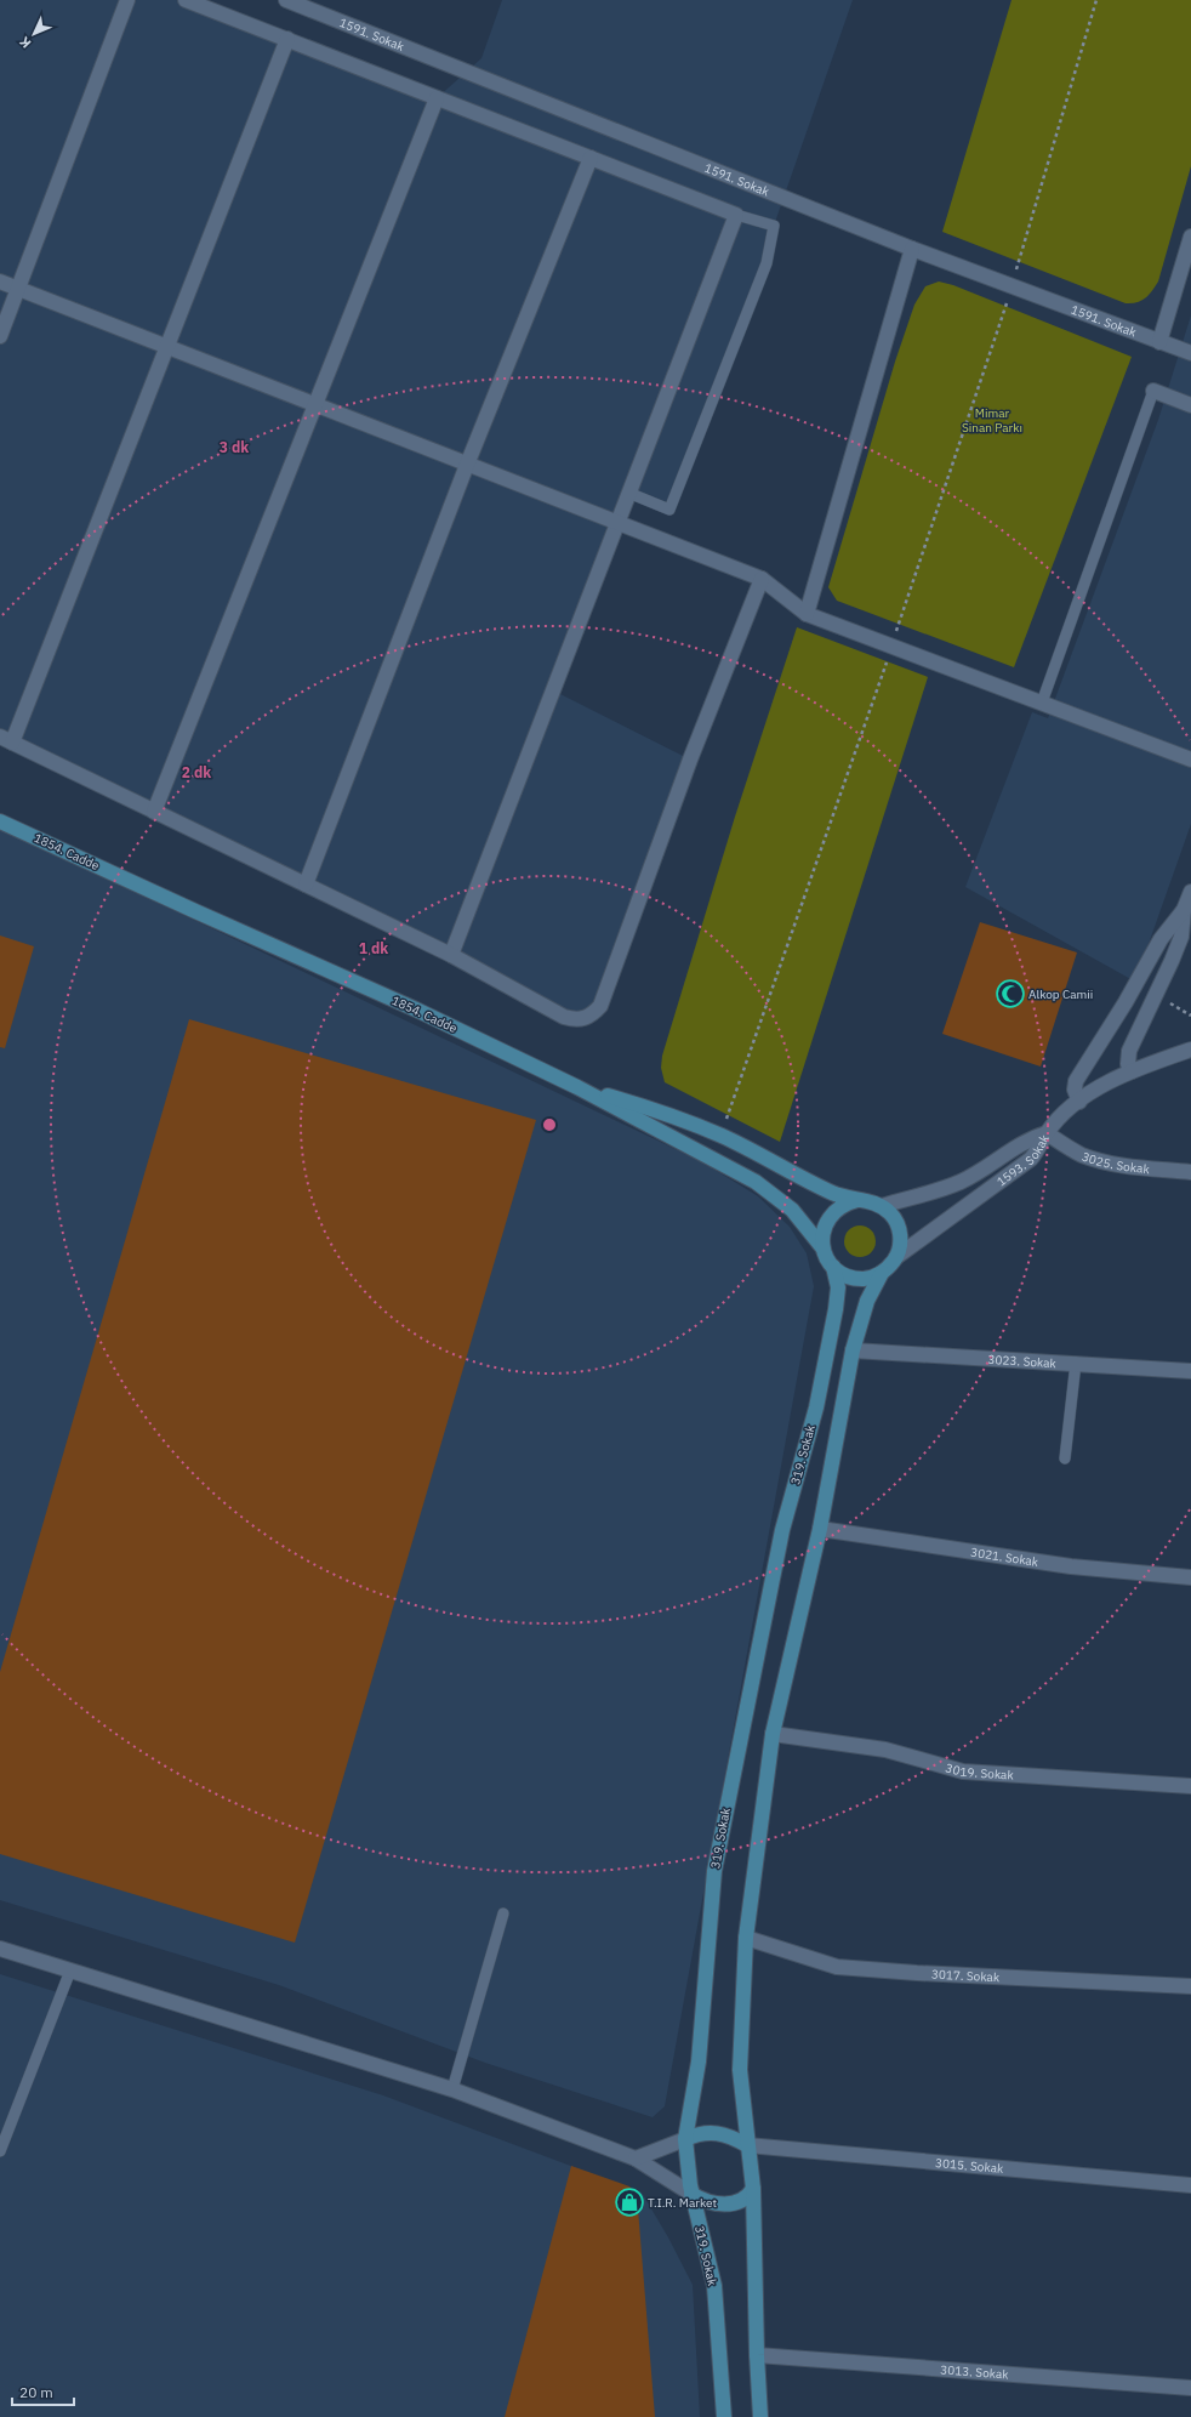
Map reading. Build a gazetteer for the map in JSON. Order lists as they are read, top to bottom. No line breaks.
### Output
{"streets":{"main road":["1854. Cadde","319. Sokak"],"street":["1591. Sokak","1593. Sokak","3025. Sokak","3023. Sokak","3021. Sokak","3019. Sokak","3017. Sokak","3015. Sokak","3013. Sokak"]},"crossings":[["1854. Cadde","1593. Sokak"],["1854. Cadde","319. Sokak"],["1593. Sokak","3025. Sokak"],["1593. Sokak","319. Sokak"],["319. Sokak","3015. Sokak"]],"parks":["Mimar Sinan Parkı"],"places":{"mosque":["Alkop Camii"],"shop":["T.I.R. Market"]},"scale_bar":"20 m","north":"bottom left","rings":["3 dk","2 dk","1 dk"]}
